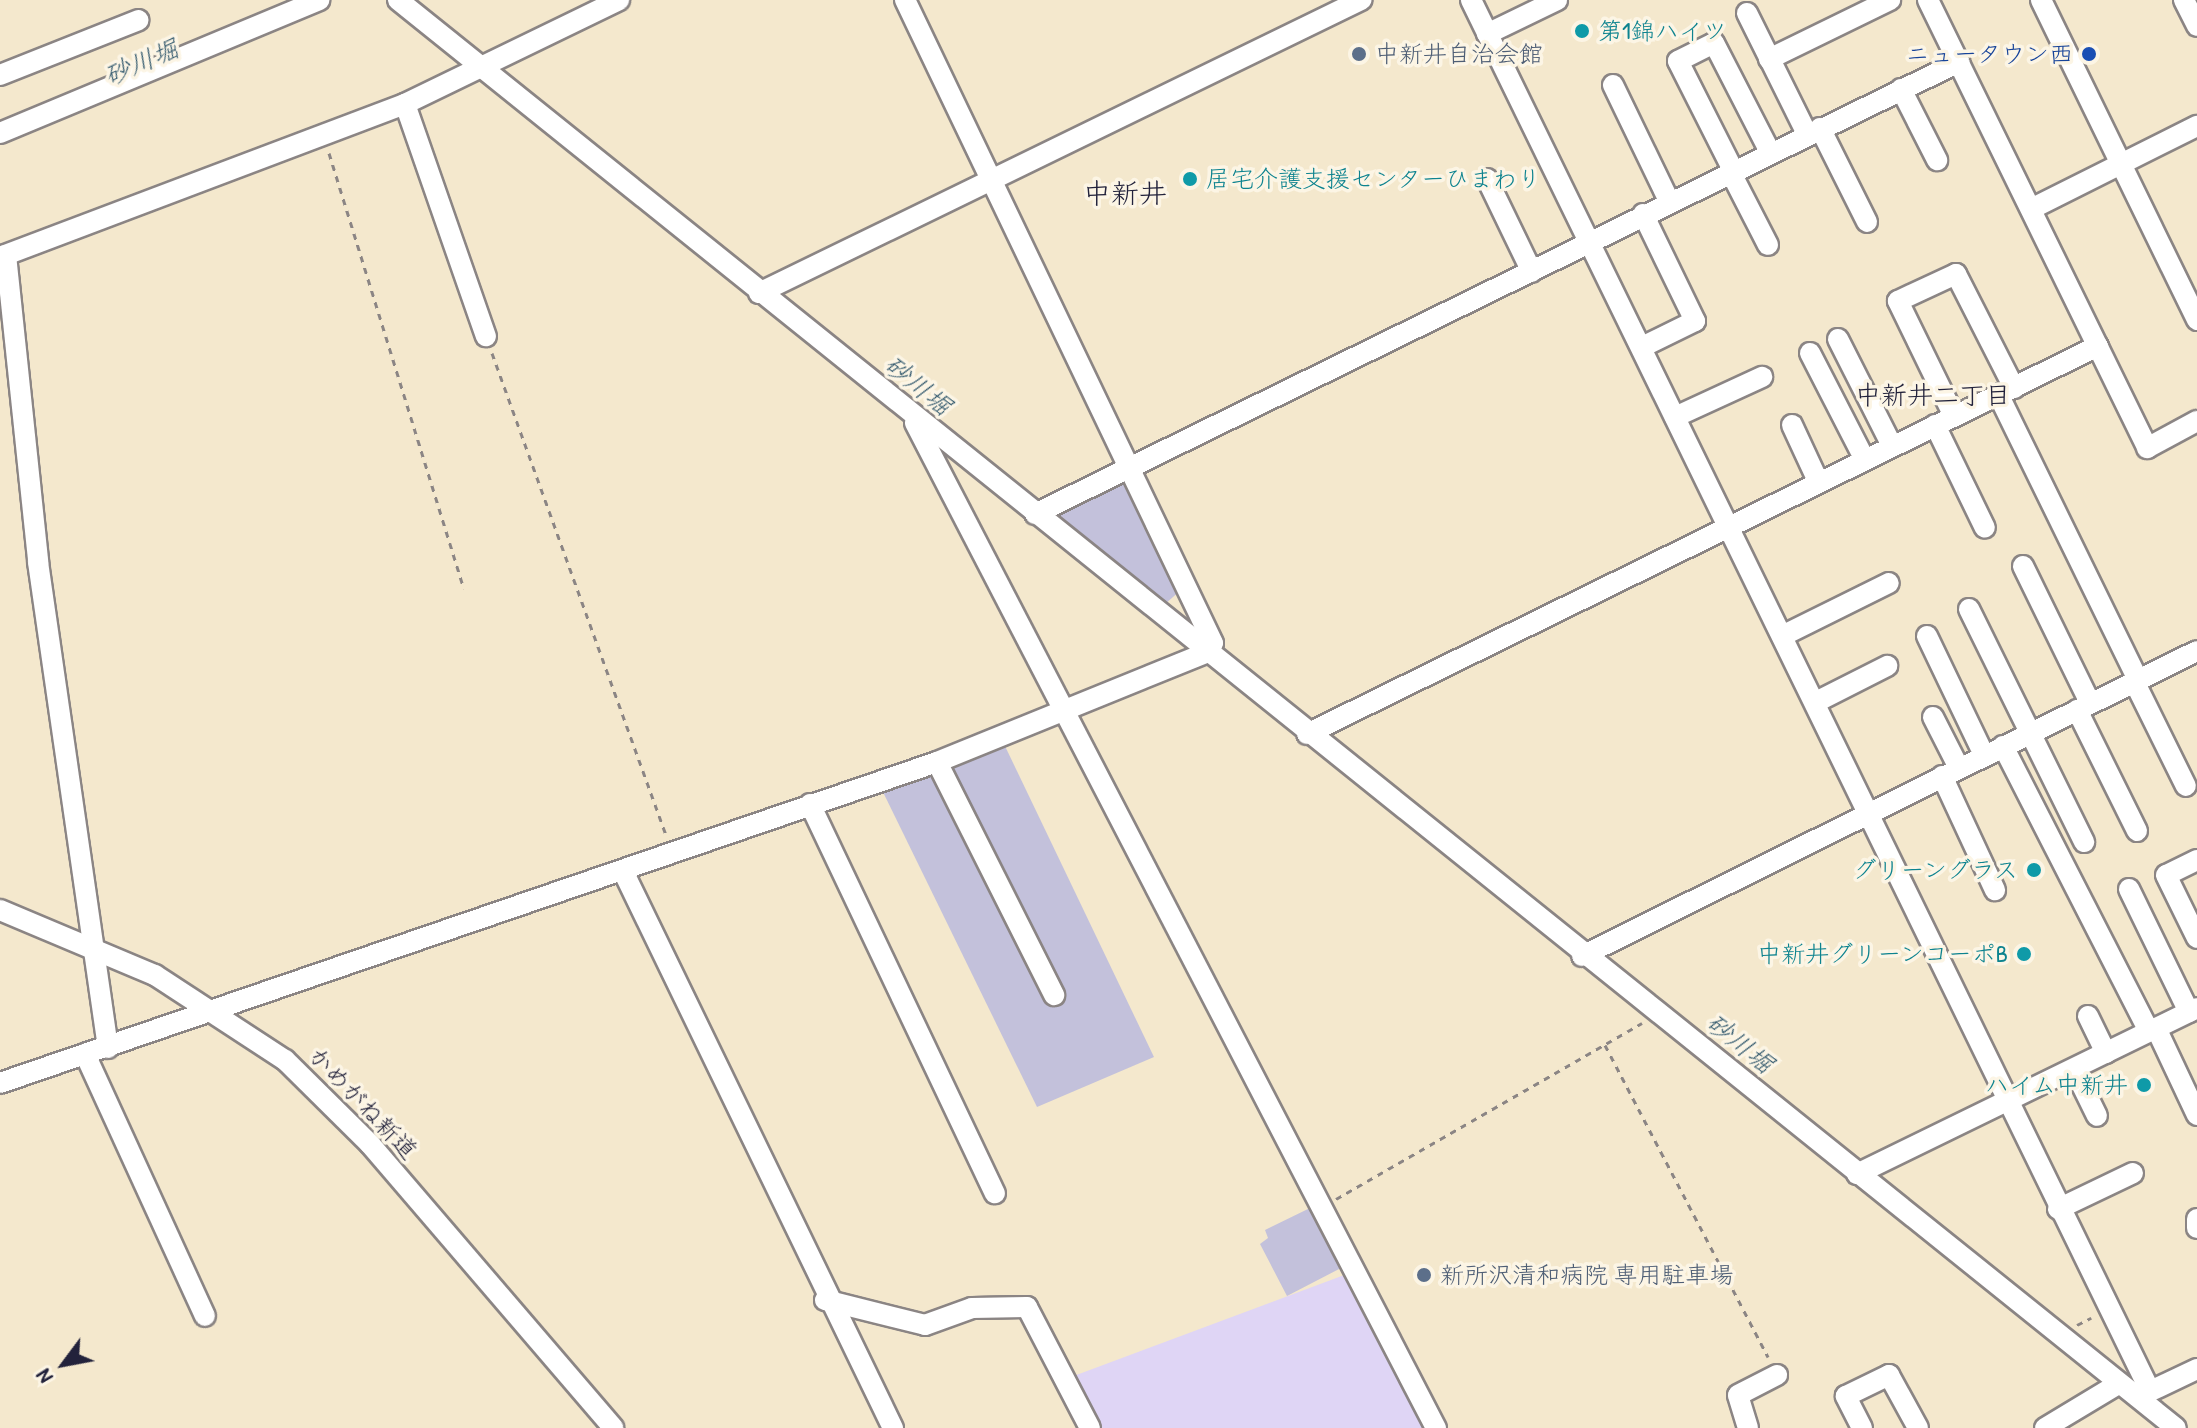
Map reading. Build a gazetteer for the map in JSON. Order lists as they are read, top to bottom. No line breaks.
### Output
{"streets":{"street":["かめがね新道"]},"districts":["中新井","中新井二丁目"],"water":["砂川堀"],"places":["第1錦ハイツ","中新井自治会館","ニュータウン西","居宅介護支援センターひまわり","グリーングラス","中新井グリーンコーポB","ハイム中新井","新所沢清和病院 専用駐車場"],"north":"bottom left"}
